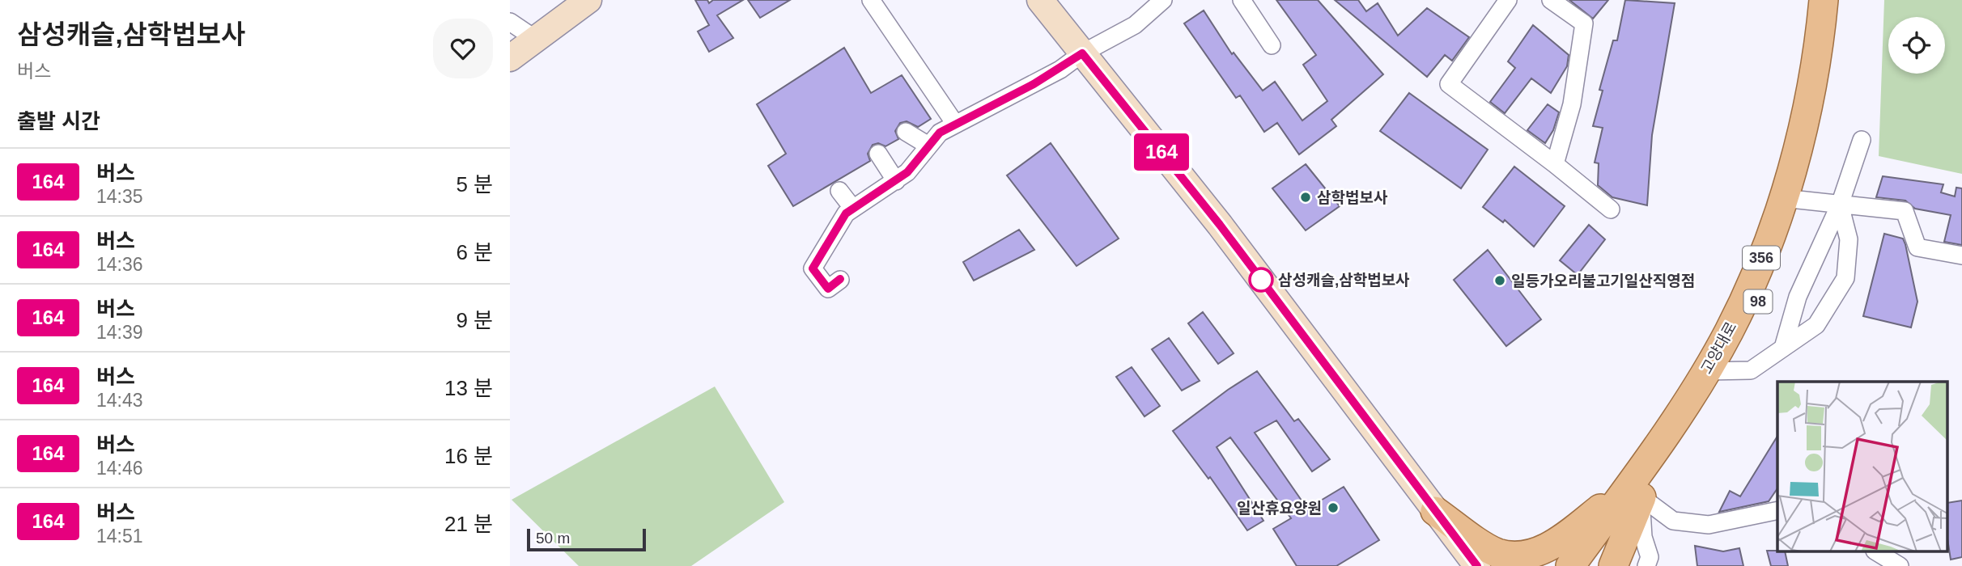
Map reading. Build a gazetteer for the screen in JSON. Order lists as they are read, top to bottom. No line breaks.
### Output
{"streets":{"main road":["356","고양대로"]},"places":["삼학법보사","삼성캐슬,삼학법보사","일등가오리불고기일산직영점","일산휴요양원"],"lines":["bus line 164"],"scale_bar":"50 m","page":{"heading":[["삼성캐슬,삼학법보사","버스"],"출발 시간"],"on_map":"164","list":[{"mark":"164","name":"버스","note":"14:35","value":"5 분"},{"mark":"164","name":"버스","note":"14:36","value":"6 분"},{"mark":"164","name":"버스","note":"14:39","value":"9 분"},{"mark":"164","name":"버스","note":"14:43","value":"13 분"},{"mark":"164","name":"버스","note":"14:46","value":"16 분"},{"mark":"164","name":"버스","note":"14:51","value":"21 분"}],"scale":"50 m"}}
